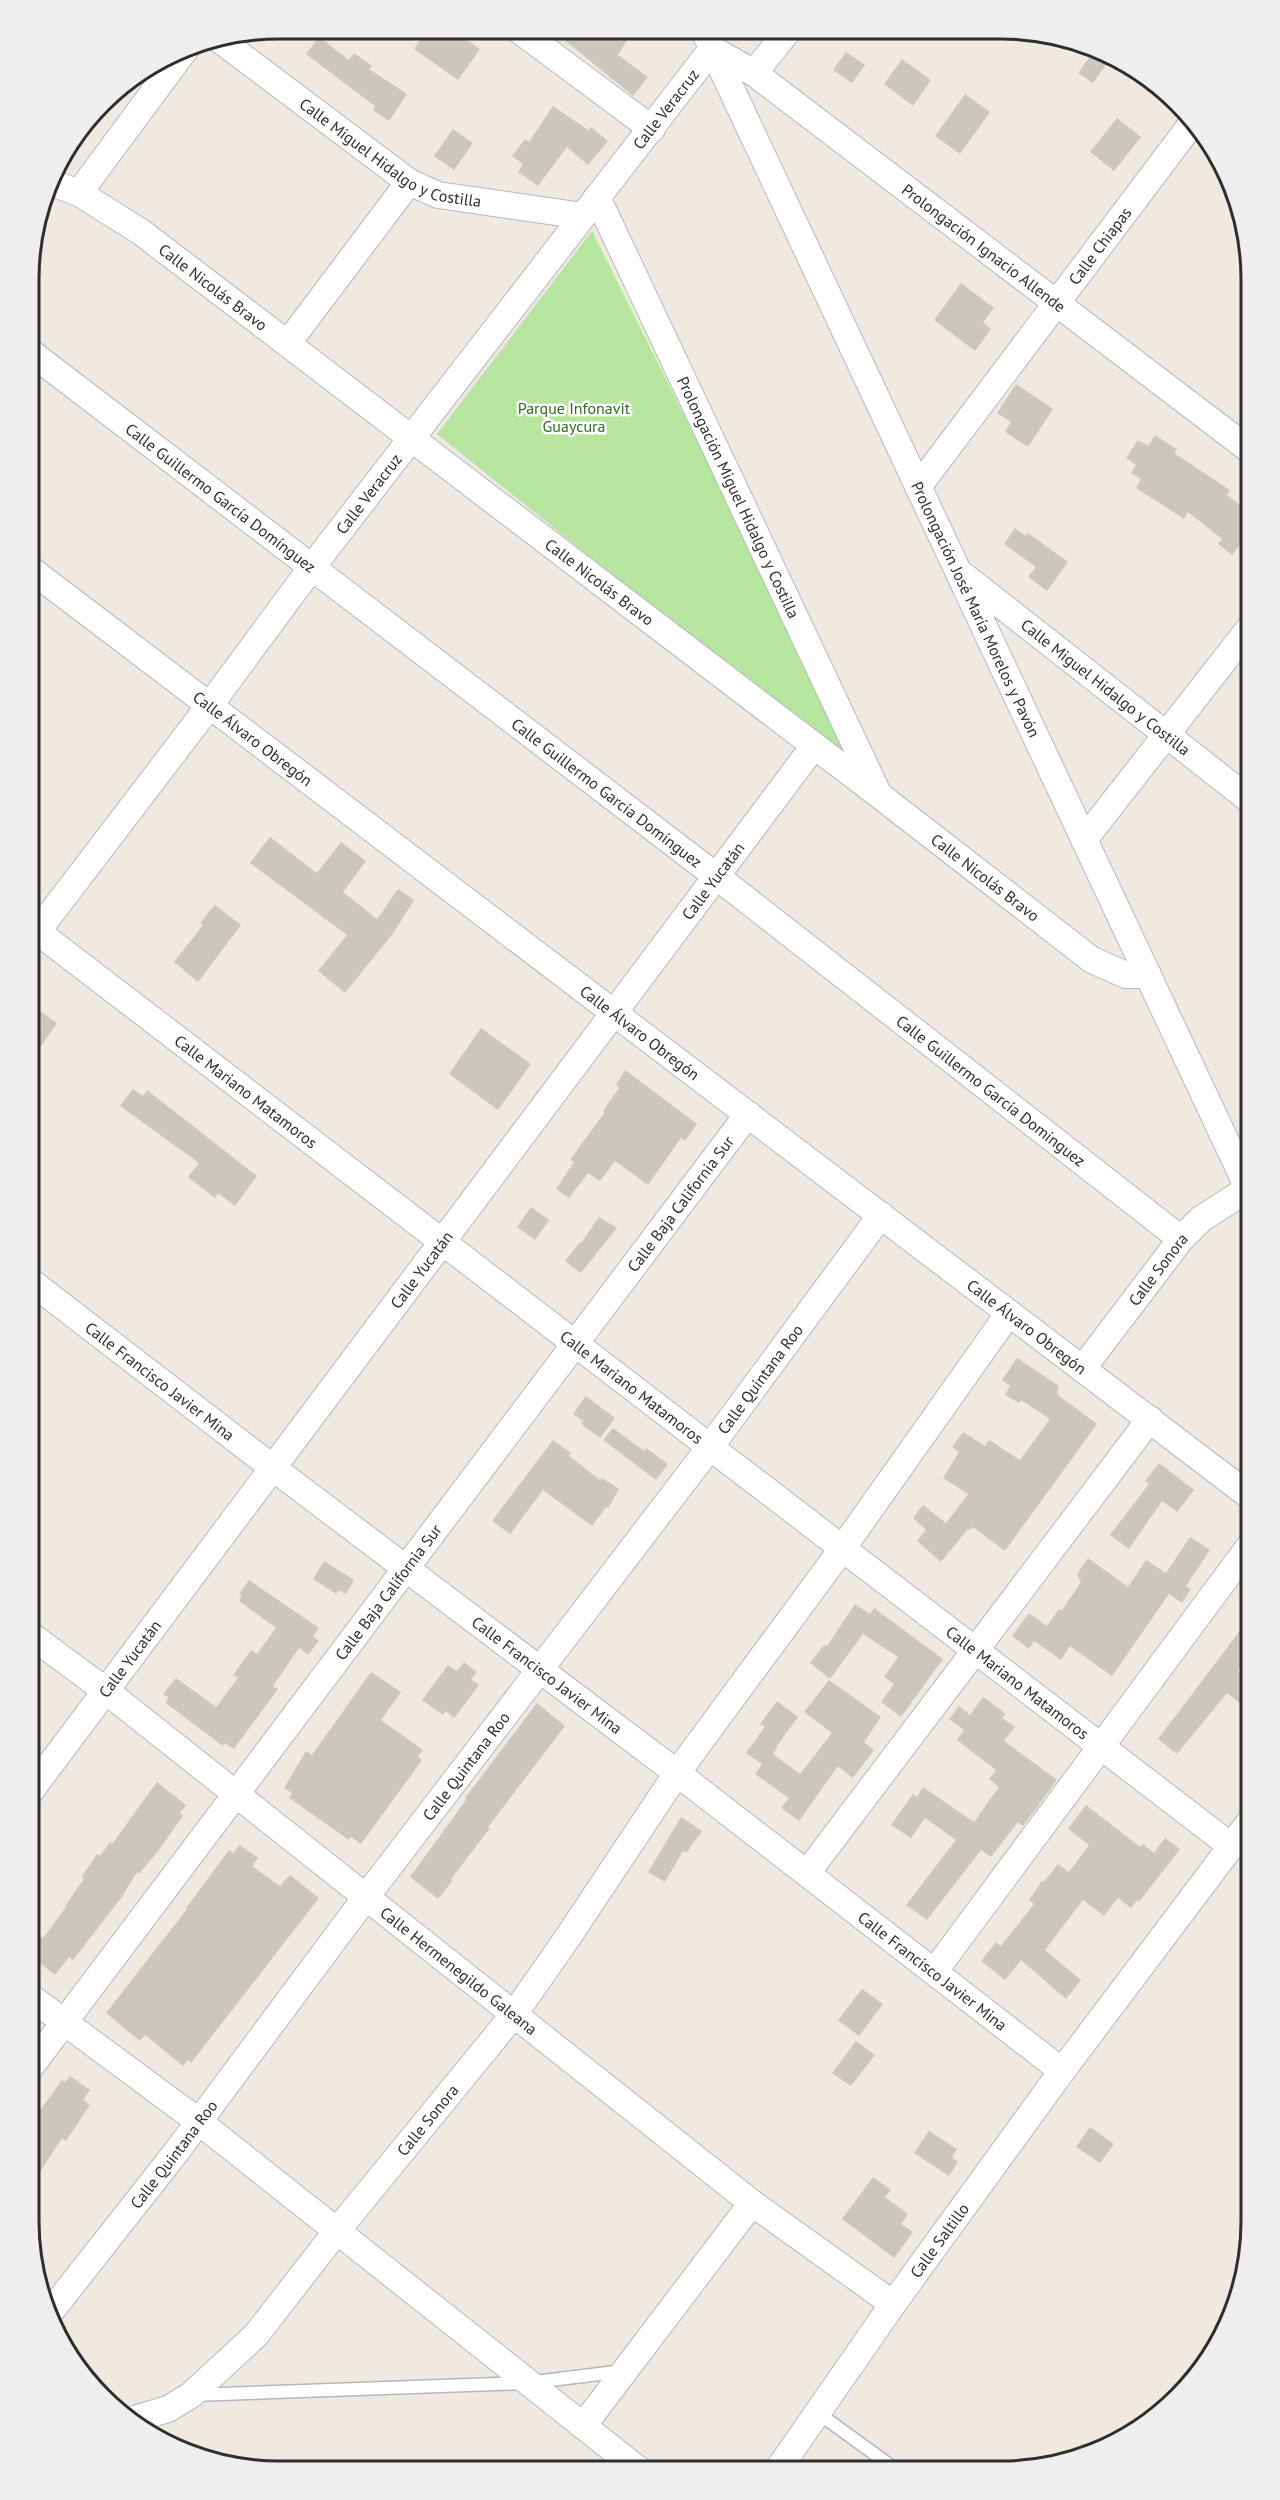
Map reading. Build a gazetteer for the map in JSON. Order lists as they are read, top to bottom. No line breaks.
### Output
{"streets":{"street":["Calle Veracruz","Calle Miguel Hidalgo y Costilla","Calle Chiapas","Prolongación Ignacio Allende","Calle Nicolás Bravo","Prolongación Miguel Hidalgo y Costilla","Calle Guillermo García Domínguez","Prolongación José María Morelos y Pavón","Calle Álvaro Obregón","Calle Yucatán","Calle Mariano Matamoros","Calle Baja California Sur","Calle Sonora","Calle Quintana Roo","Calle Francisco Javier Mina","Calle Hermenegildo Galeana","Calle Saltillo"]},"crossings":[["Calle Veracruz","Calle Miguel Hidalgo y Costilla"],["Calle Veracruz","Prolongación Ignacio Allende"],["Calle Veracruz","Calle Nicolás Bravo"],["Calle Veracruz","Prolongación Miguel Hidalgo y Costilla"],["Calle Veracruz","Calle Guillermo García Domínguez"],["Calle Veracruz","Prolongación José María Morelos y Pavón"],["Calle Veracruz","Calle Álvaro Obregón"],["Calle Miguel Hidalgo y Costilla","Prolongación Miguel Hidalgo y Costilla"],["Calle Miguel Hidalgo y Costilla","Prolongación José María Morelos y Pavón"],["Calle Chiapas","Prolongación Ignacio Allende"],["Calle Chiapas","Prolongación José María Morelos y Pavón"],["Prolongación Ignacio Allende","Prolongación José María Morelos y Pavón"],["Calle Nicolás Bravo","Prolongación Miguel Hidalgo y Costilla"],["Calle Nicolás Bravo","Prolongación José María Morelos y Pavón"],["Calle Nicolás Bravo","Calle Yucatán"],["Calle Guillermo García Domínguez","Calle Yucatán"],["Calle Guillermo García Domínguez","Calle Sonora"],["Calle Álvaro Obregón","Calle Yucatán"],["Calle Álvaro Obregón","Calle Baja California Sur"],["Calle Álvaro Obregón","Calle Sonora"],["Calle Álvaro Obregón","Calle Quintana Roo"],["Calle Yucatán","Calle Mariano Matamoros"],["Calle Yucatán","Calle Francisco Javier Mina"],["Calle Yucatán","Calle Hermenegildo Galeana"],["Calle Mariano Matamoros","Calle Baja California Sur"],["Calle Mariano Matamoros","Calle Sonora"],["Calle Mariano Matamoros","Calle Quintana Roo"],["Calle Mariano Matamoros","Calle Saltillo"],["Calle Baja California Sur","Calle Francisco Javier Mina"],["Calle Baja California Sur","Calle Hermenegildo Galeana"],["Calle Sonora","Calle Francisco Javier Mina"],["Calle Sonora","Calle Hermenegildo Galeana"],["Calle Quintana Roo","Calle Francisco Javier Mina"],["Calle Quintana Roo","Calle Hermenegildo Galeana"],["Calle Francisco Javier Mina","Calle Saltillo"],["Calle Hermenegildo Galeana","Calle Saltillo"]],"parks":["Parque Infonavit Guaycura"]}
